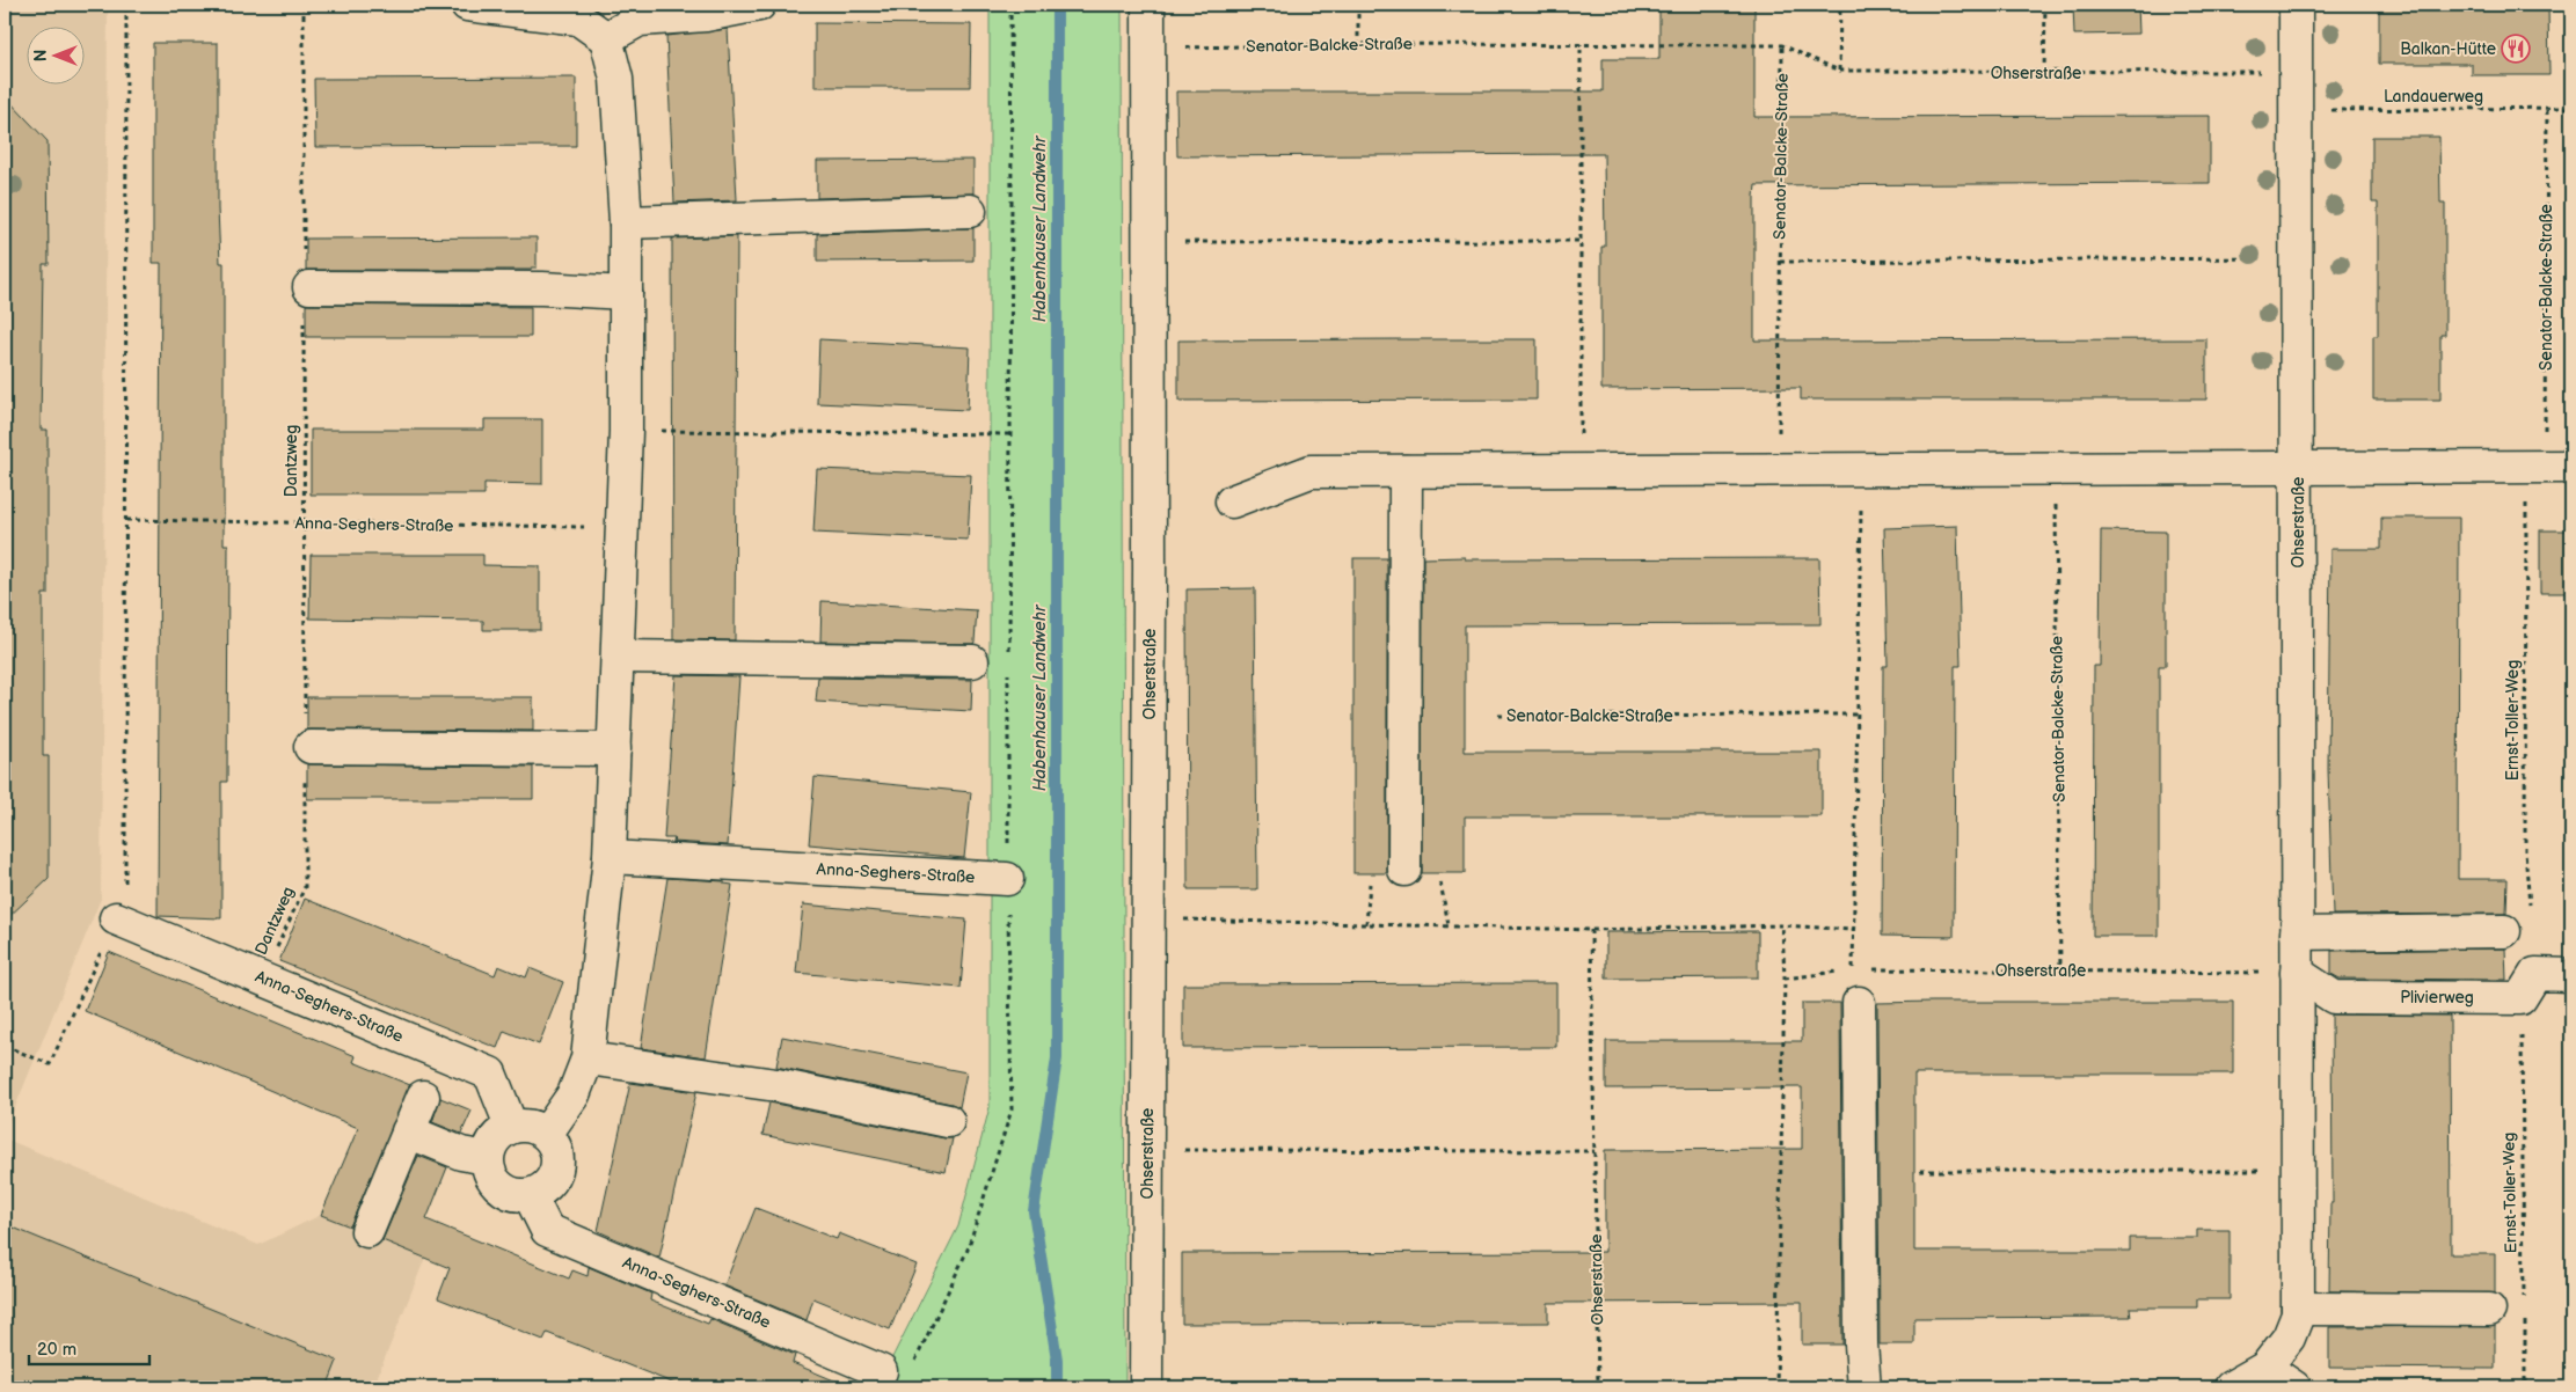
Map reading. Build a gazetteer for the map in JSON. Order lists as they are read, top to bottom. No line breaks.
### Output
{"streets":{"street":["Ohserstraße","Anna-Seghers-Straße","Plivierweg"],"path":["Senator-Balcke-Straße","Landauerweg","Dantzweg","Ernst-Toller-Weg"]},"crossings":[["Senator-Balcke-Straße","Ohserstraße"],["Senator-Balcke-Straße","Landauerweg"],["Senator-Balcke-Straße","Ernst-Toller-Weg"],["Ohserstraße","Landauerweg"],["Ohserstraße","Plivierweg"],["Dantzweg","Anna-Seghers-Straße"],["Ernst-Toller-Weg","Plivierweg"]],"water":["Habenhauser Landwehr"],"places":{"restaurant":["Balkan-Hütte"]},"scale_bar":"20 m","north":"left"}
